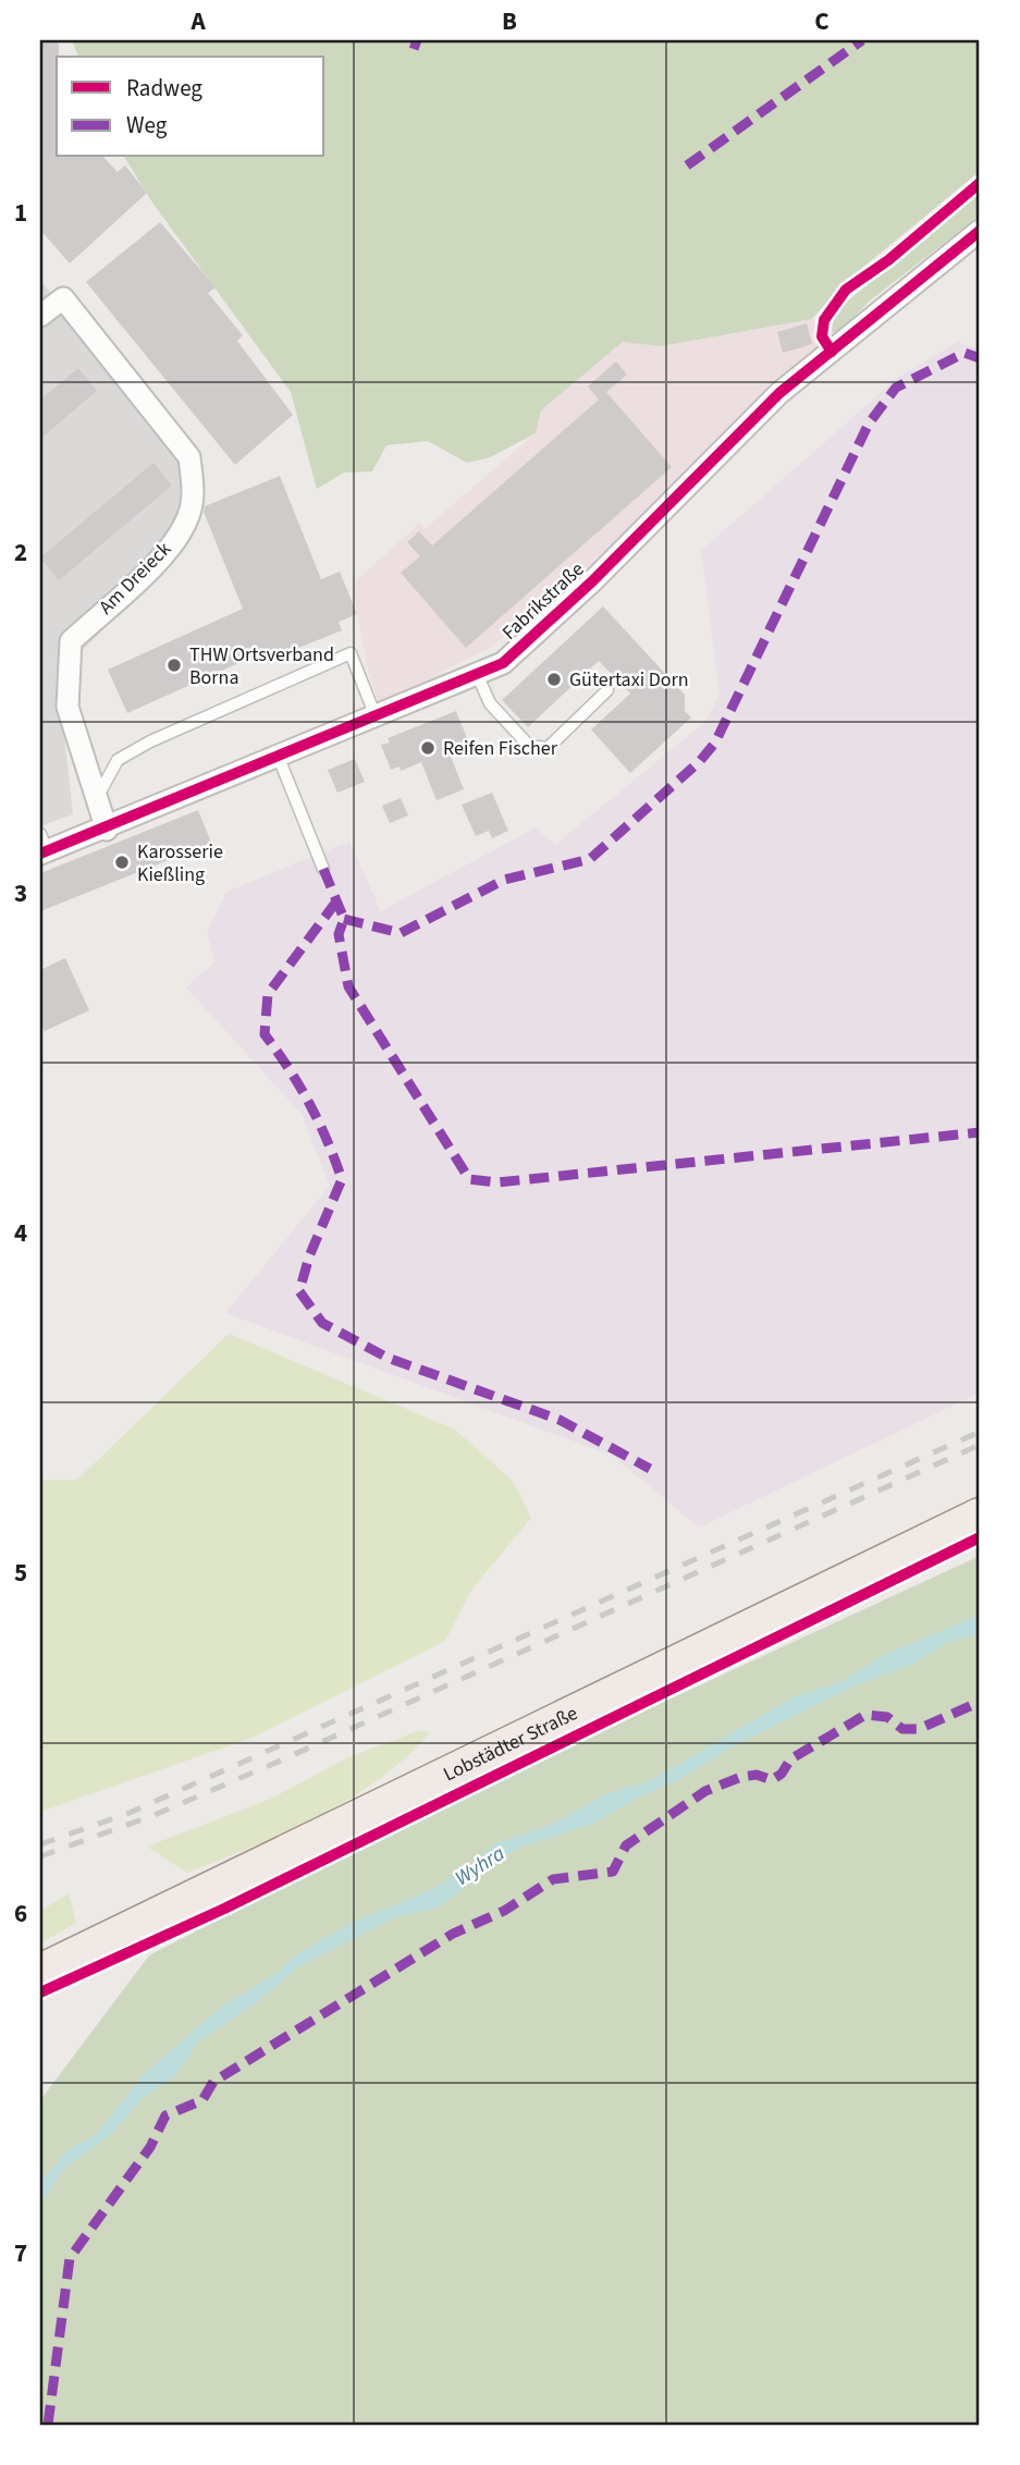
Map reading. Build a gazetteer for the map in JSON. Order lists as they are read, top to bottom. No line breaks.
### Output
{"streets":{"main road":["Lobstädter Straße"],"street":["Am Dreieck","Fabrikstraße"]},"crossings":[["Am Dreieck","Fabrikstraße"]],"water":["Wyhra"],"places":["THW Ortsverband Borna","Gütertaxi Dorn","Reifen Fischer","Karosserie Kießling"],"legend":["Radweg","Weg"],"grid":{"columns":["A","B","C"],"rows":["1","2","3","4","5","6","7"]}}
